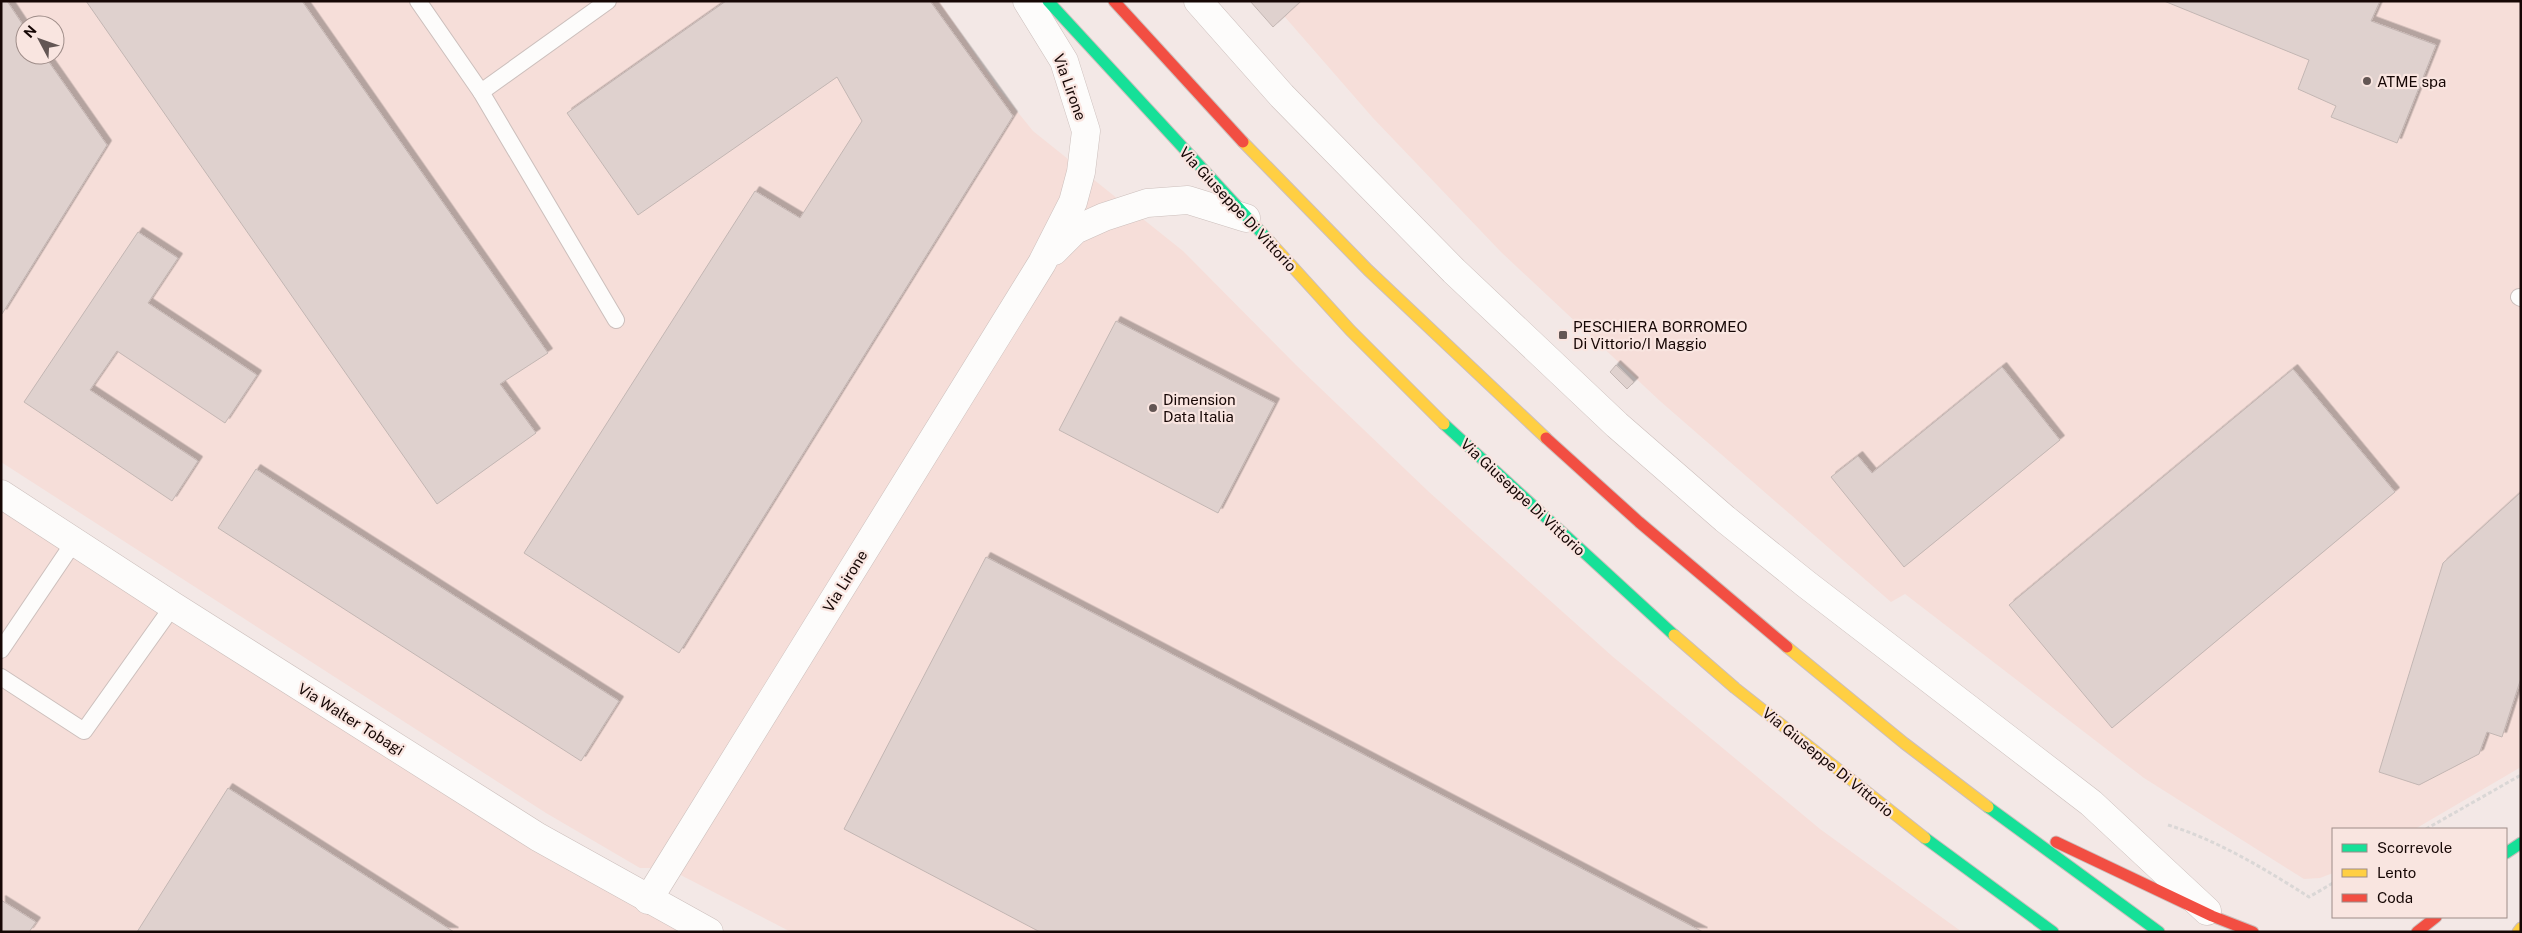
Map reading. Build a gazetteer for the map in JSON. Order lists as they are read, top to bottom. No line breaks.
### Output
{"streets":{"main road":["Via Giuseppe Di Vittorio"],"street":["Via Lirone","Via Walter Tobagi"]},"crossings":[["Via Lirone","Via Giuseppe Di Vittorio"],["Via Lirone","Via Walter Tobagi"]],"places":{"other":["ATME spa","Dimension Data Italia"],"transit":["PESCHIERA BORROMEO Di Vittorio/I Maggio"]},"legend":["Scorrevole","Lento","Coda"],"north":"top left"}
